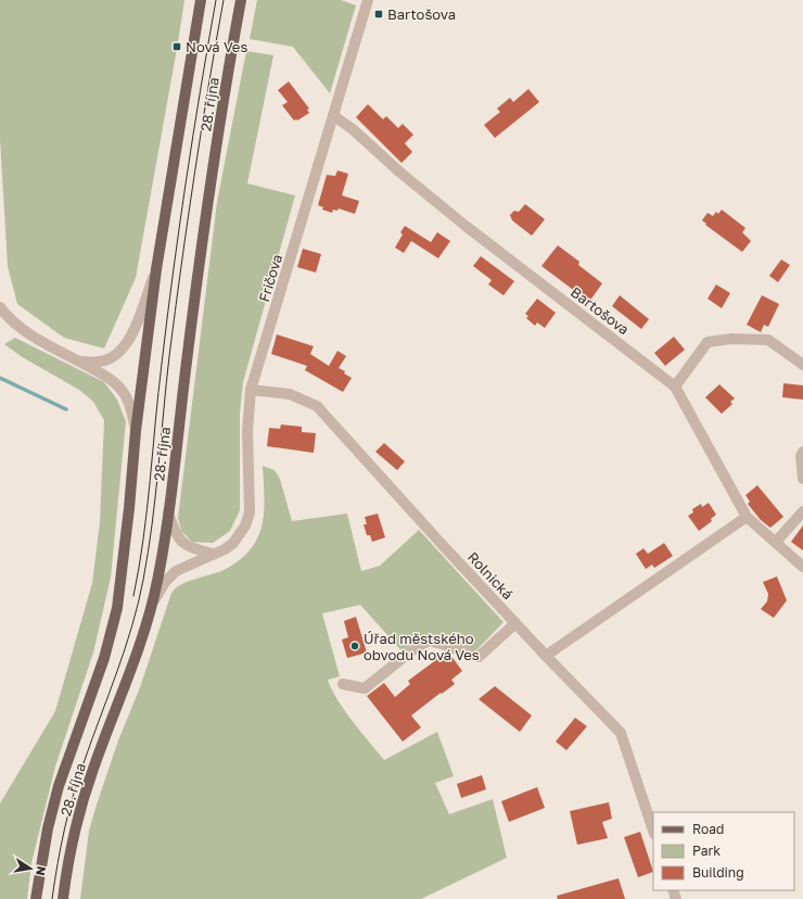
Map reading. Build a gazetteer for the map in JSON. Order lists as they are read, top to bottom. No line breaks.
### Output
{"streets":{"main road":["28. října"],"street":["Fričova","Bartošova","Rolnická"]},"crossings":[["28. října","Fričova"],["Fričova","Bartošova"],["Fričova","Rolnická"]],"places":{"transit":["Bartošova","Nová Ves"],"other":["Úřad městského obvodu Nová Ves"]},"legend":["Road","Park","Building"],"north":"right"}
